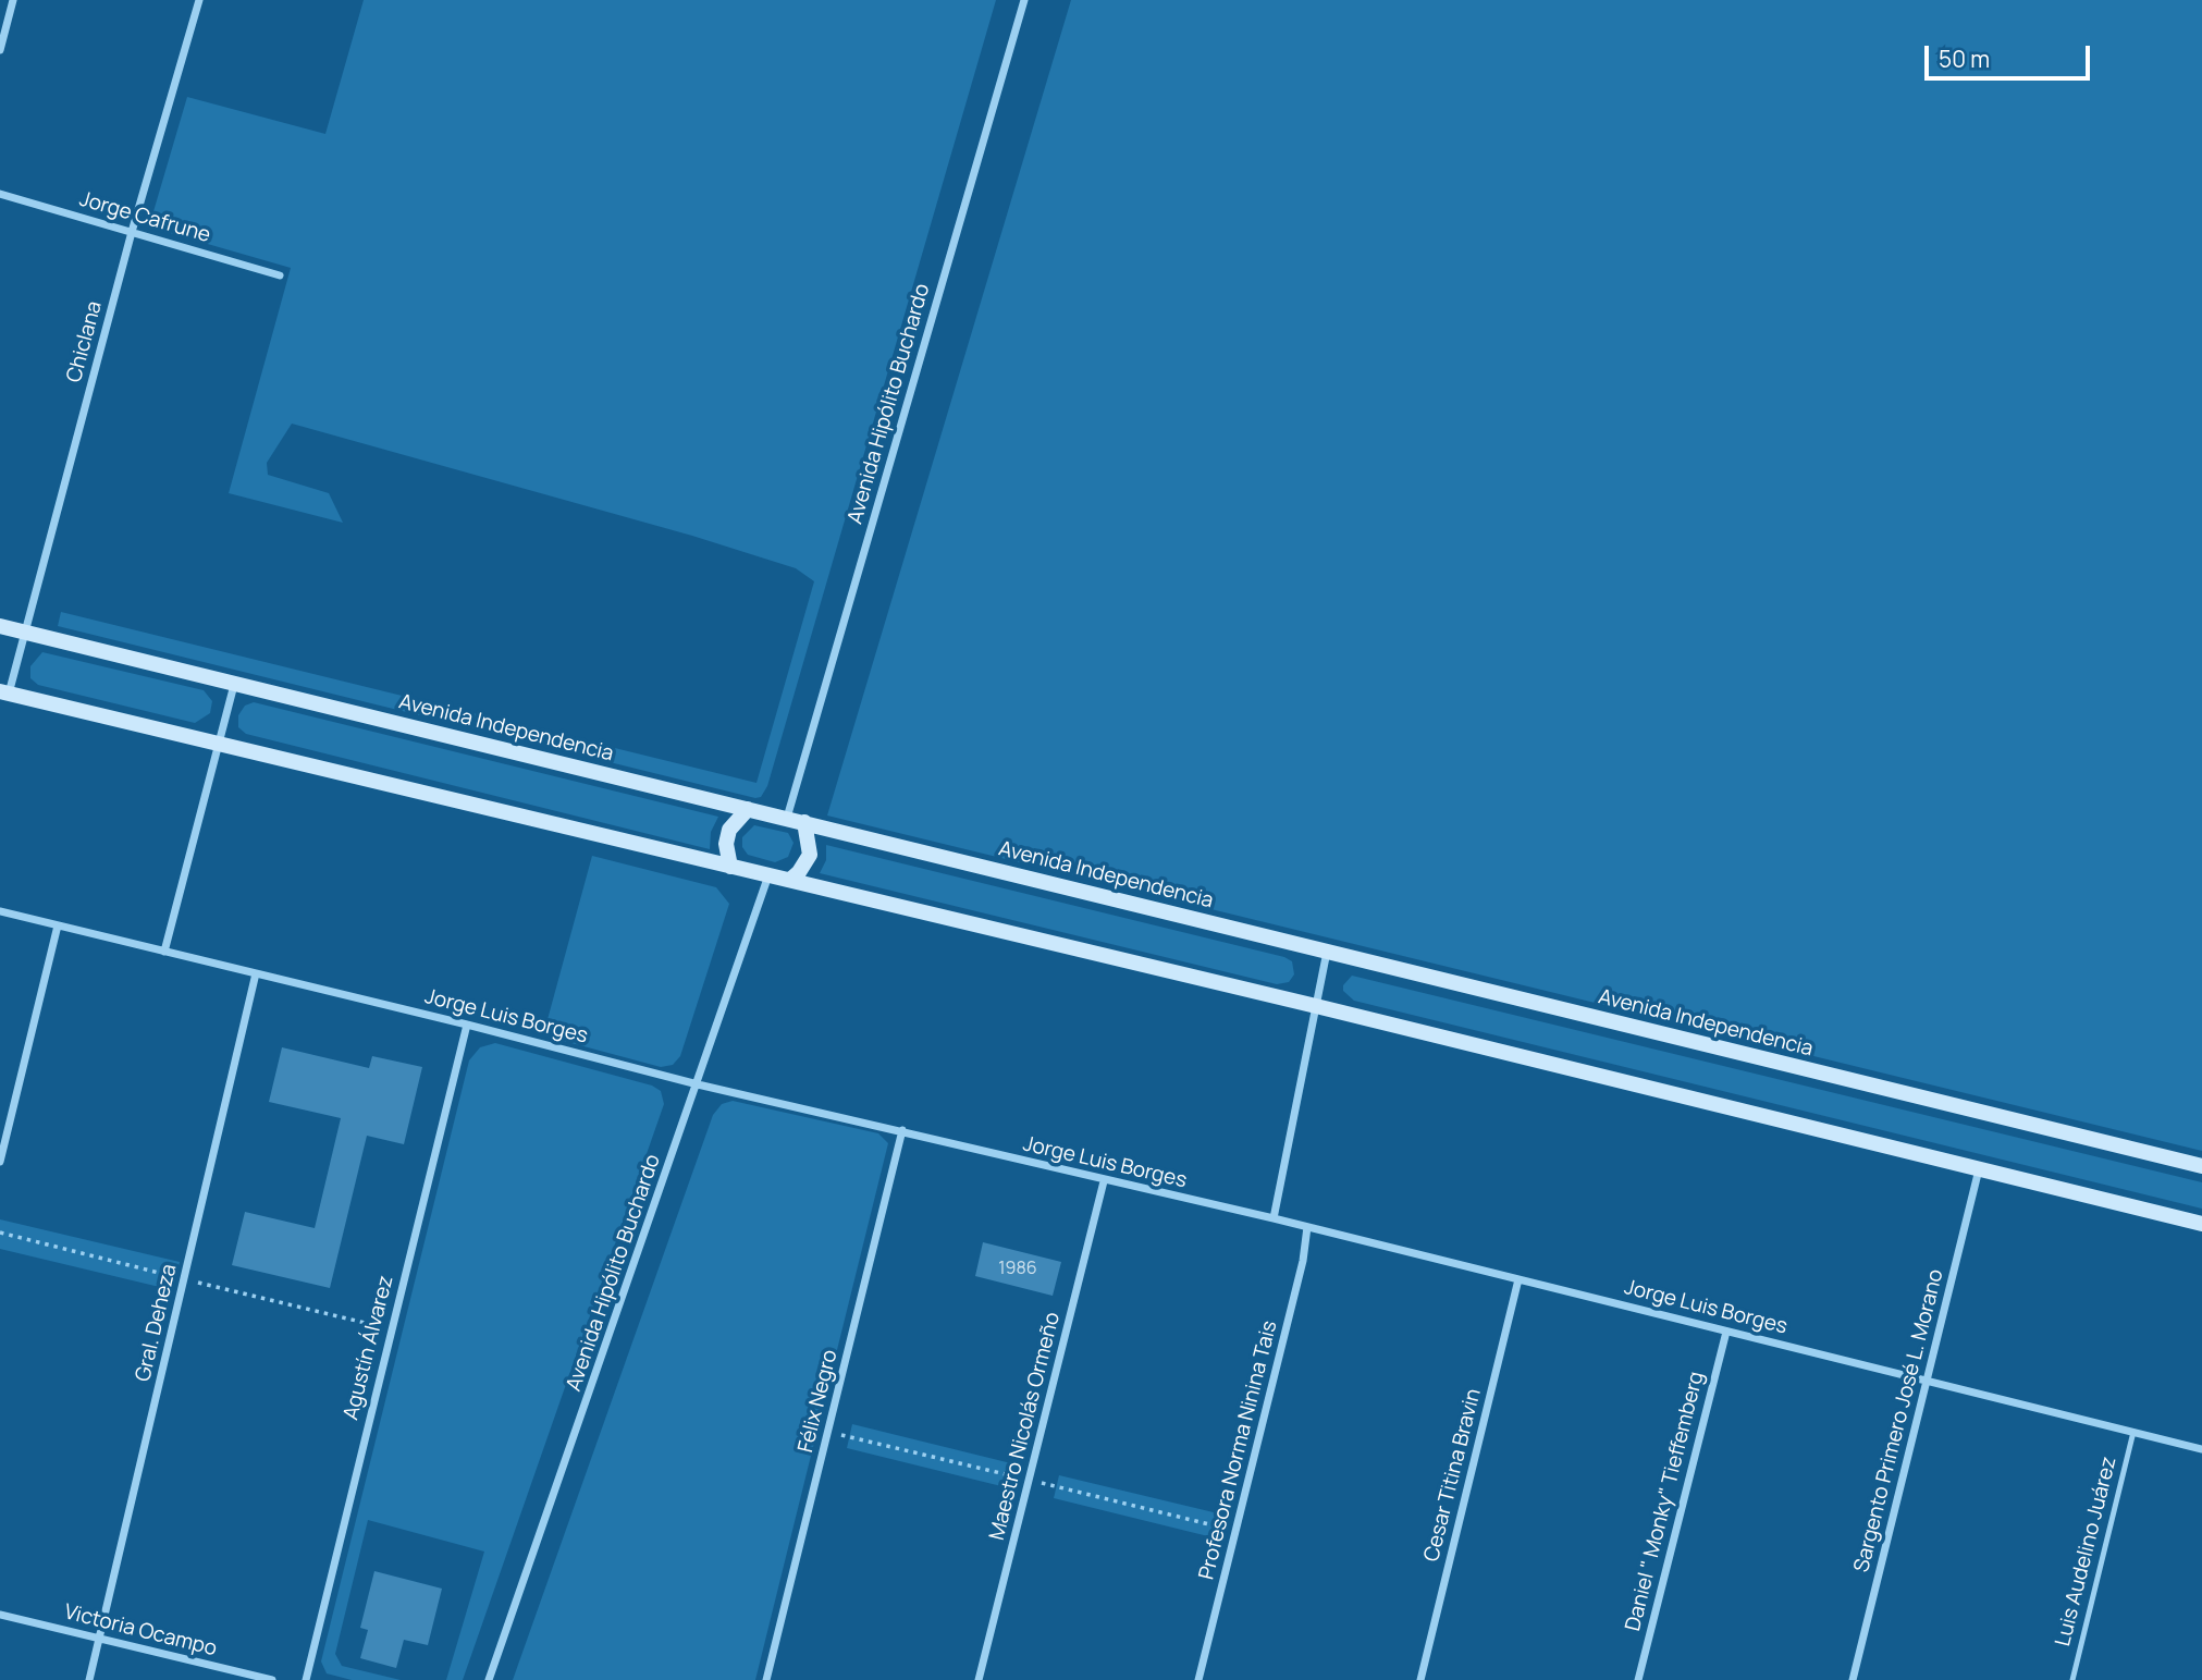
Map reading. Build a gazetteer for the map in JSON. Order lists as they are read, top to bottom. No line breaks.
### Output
{"streets":{"main road":["Avenida Independencia"],"street":["Jorge Cafrune","Chiclana","Avenida Hipólito Buchardo","Jorge Luis Borges","Gral. Deheza","Agustín Álvarez","Félix Negro","Sargento Primero José L. Morano","Maestro Nicolás Ormeño","Profesora Norma Ninina Tais","Cesar Titina Bravin","Daniel \" Monky\" Tieffemberg","Victoria Ocampo"],"lane":["Luis Audelino Juárez"]},"crossings":[["Jorge Cafrune","Chiclana"],["Chiclana","Avenida Independencia"],["Avenida Hipólito Buchardo","Avenida Independencia"],["Avenida Hipólito Buchardo","Jorge Luis Borges"],["Jorge Luis Borges","Gral. Deheza"],["Jorge Luis Borges","Agustín Álvarez"],["Jorge Luis Borges","Félix Negro"],["Jorge Luis Borges","Sargento Primero José L. Morano"],["Jorge Luis Borges","Maestro Nicolás Ormeño"],["Jorge Luis Borges","Profesora Norma Ninina Tais"],["Jorge Luis Borges","Cesar Titina Bravin"],["Jorge Luis Borges","Daniel \" Monky\" Tieffemberg"],["Jorge Luis Borges","Luis Audelino Juárez"],["Gral. Deheza","Victoria Ocampo"]],"house_numbers":["1986"],"scale_bar":"50 m"}
